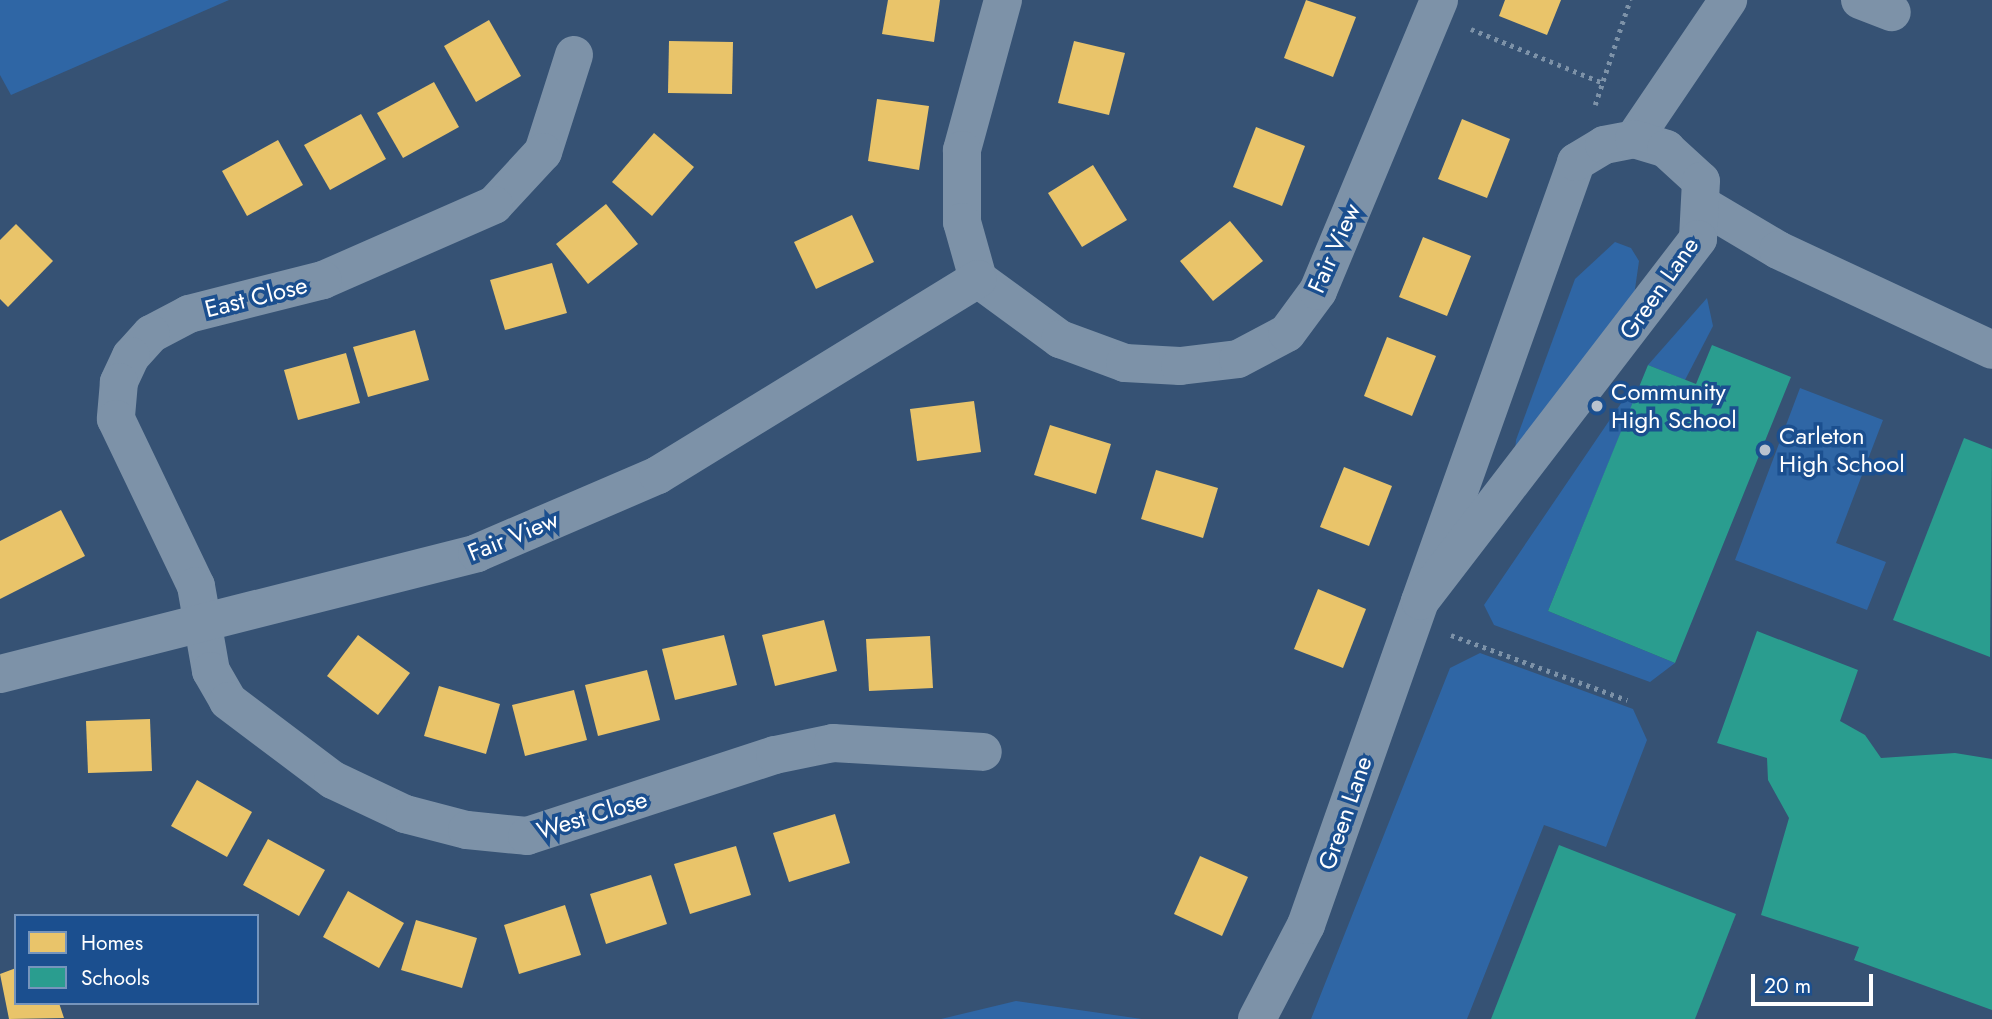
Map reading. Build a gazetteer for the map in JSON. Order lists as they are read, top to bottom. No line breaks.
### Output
{"streets":{"street":["Fair View","Green Lane","East Close","West Close"]},"crossings":[["Fair View","East Close"],["Fair View","West Close"],["East Close","West Close"]],"places":["Community High School","Carleton High School"],"legend":["Homes","Schools"],"scale_bar":"20 m"}
